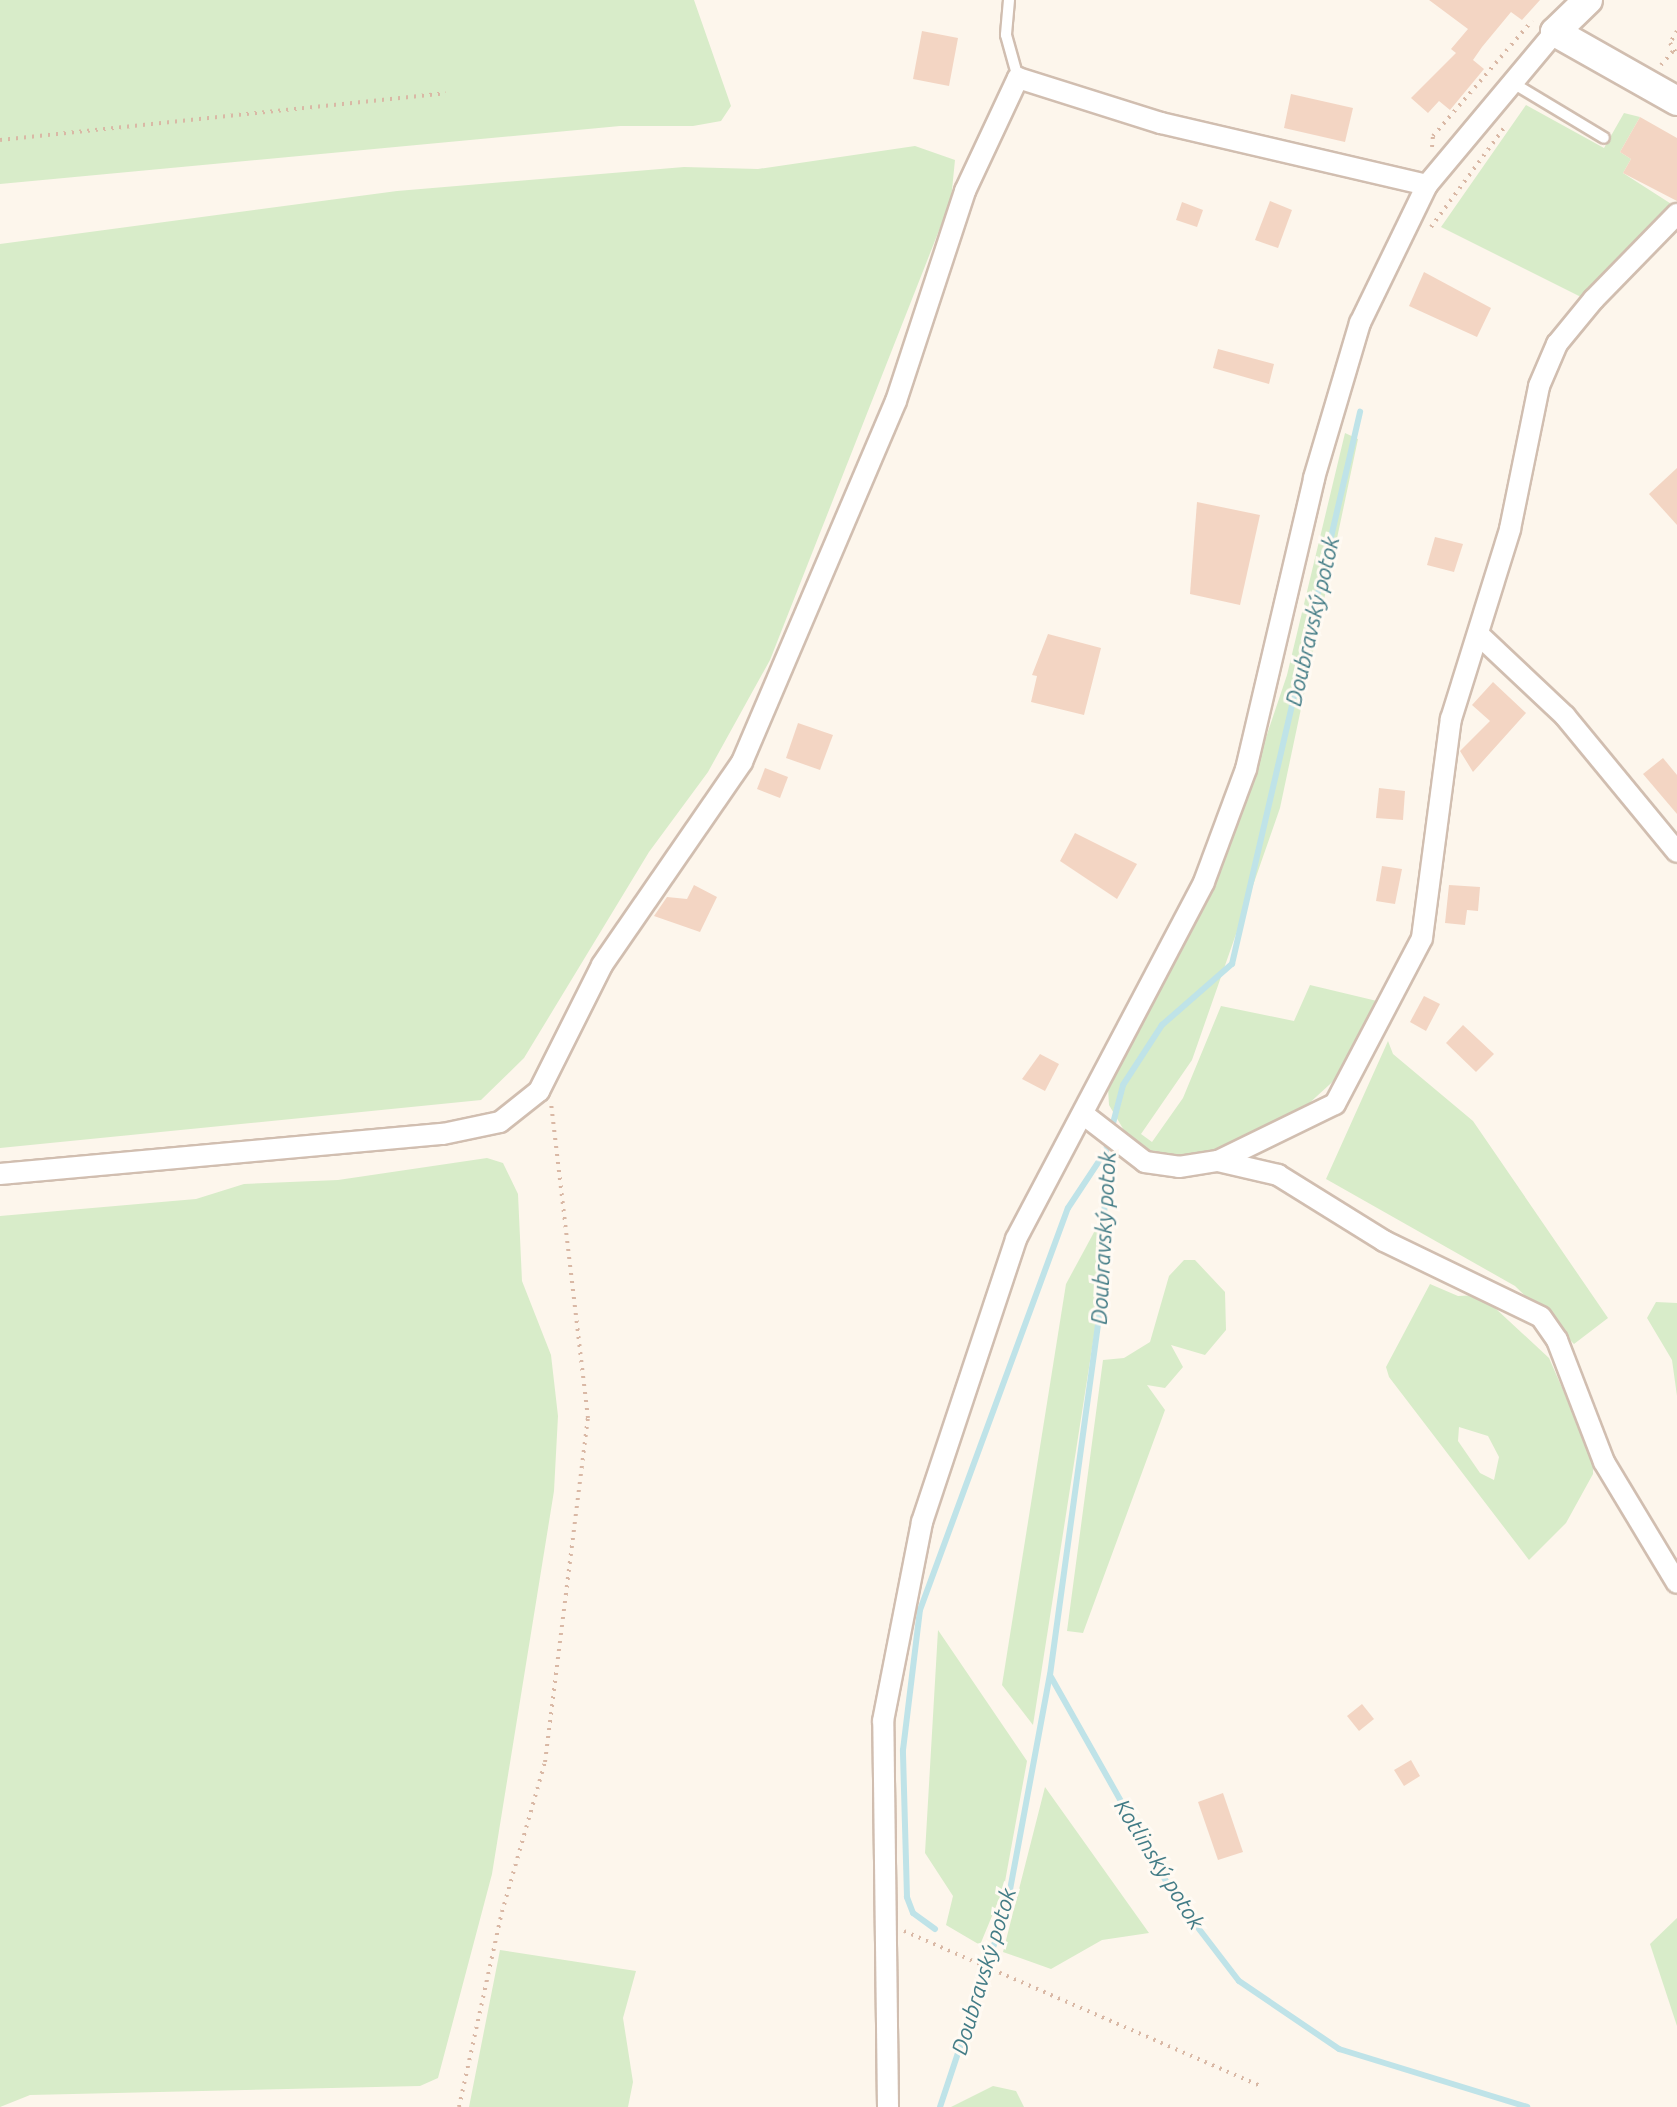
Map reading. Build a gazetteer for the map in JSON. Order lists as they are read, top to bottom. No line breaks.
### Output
{"water":["Doubravský potok","Kotlinský potok"]}
